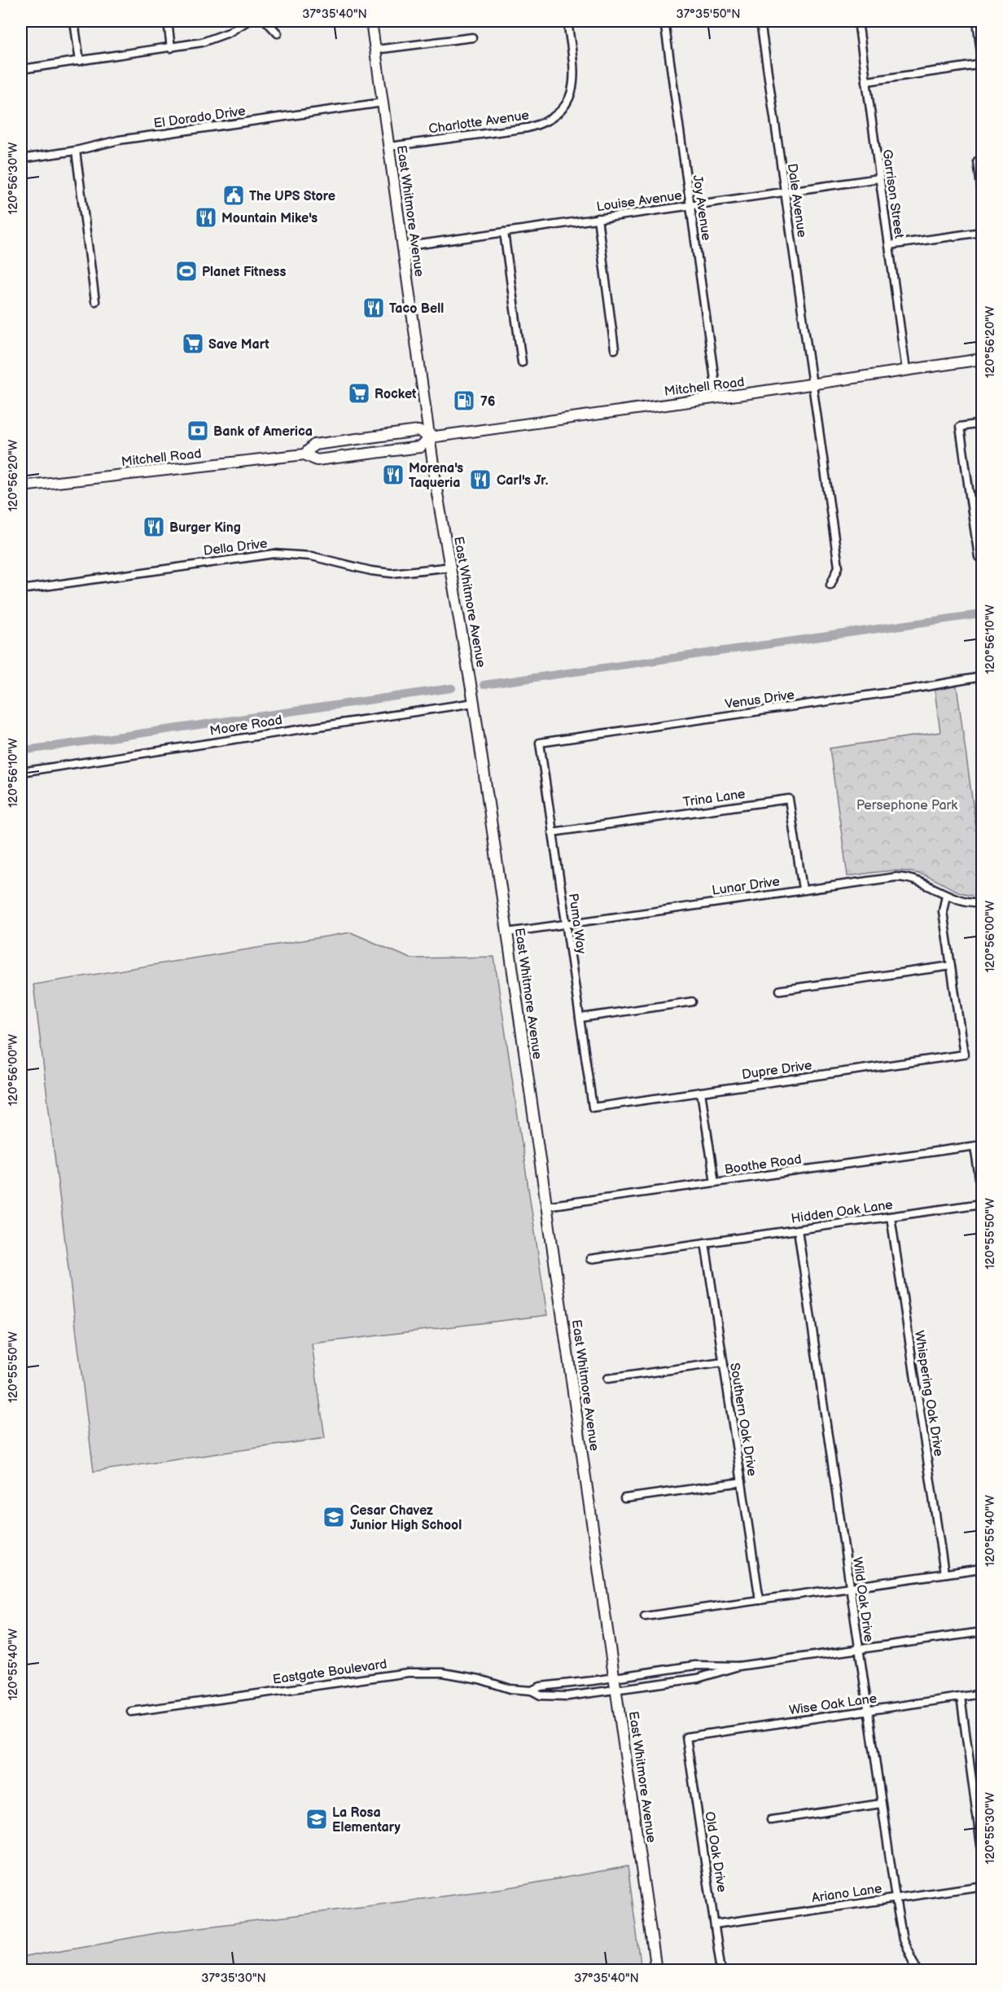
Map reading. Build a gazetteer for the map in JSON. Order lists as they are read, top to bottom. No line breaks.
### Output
{"streets":{"main road":["East Whitmore Avenue","Mitchell Road"],"street":["El Dorado Drive","Charlotte Avenue","Garrison Street","Louise Avenue","Dale Avenue","Joy Avenue","Della Drive","Venus Drive","Moore Road","Trina Lane","Lunar Drive","Puma Way","Dupre Drive","Boothe Road","Hidden Oak Lane","Whispering Oak Drive","Southern Oak Drive","Wild Oak Drive","Eastgate Boulevard","Wise Oak Lane","Old Oak Drive","Ariano Lane"]},"crossings":[["El Dorado Drive","East Whitmore Avenue"],["Charlotte Avenue","East Whitmore Avenue"],["Garrison Street","Louise Avenue"],["Garrison Street","Mitchell Road"],["Louise Avenue","Dale Avenue"],["Louise Avenue","Joy Avenue"],["Louise Avenue","East Whitmore Avenue"],["Dale Avenue","Mitchell Road"],["Joy Avenue","Mitchell Road"],["East Whitmore Avenue","Mitchell Road"],["East Whitmore Avenue","Della Drive"],["East Whitmore Avenue","Moore Road"],["East Whitmore Avenue","Lunar Drive"],["East Whitmore Avenue","Boothe Road"],["East Whitmore Avenue","Eastgate Boulevard"],["Venus Drive","Puma Way"],["Trina Lane","Lunar Drive"],["Trina Lane","Puma Way"],["Lunar Drive","Puma Way"],["Puma Way","Dupre Drive"],["Hidden Oak Lane","Whispering Oak Drive"],["Hidden Oak Lane","Southern Oak Drive"],["Hidden Oak Lane","Wild Oak Drive"],["Wild Oak Drive","Eastgate Boulevard"],["Wild Oak Drive","Wise Oak Lane"],["Wild Oak Drive","Ariano Lane"],["Wise Oak Lane","Old Oak Drive"],["Old Oak Drive","Ariano Lane"]],"parks":["Persephone Park"],"places":{"public building":["The UPS Store"],"restaurant":["Mountain Mike's","Taco Bell","Morena's Taqueria","Carl's Jr.","Burger King"],"sports":["Planet Fitness"],"supermarket":["Save Mart","Rocket"],"fuel station":["76"],"bank":["Bank of America"],"school or university":["Cesar Chavez Junior High School","La Rosa Elementary"]},"coordinates":["37°35'40\"N","37°35'50\"N","120°56'30\"W","120°56'20\"W","120°56'10\"W","120°56'00\"W","120°55'50\"W","120°55'40\"W","120°55'30\"W","37°35'30\"N"]}
